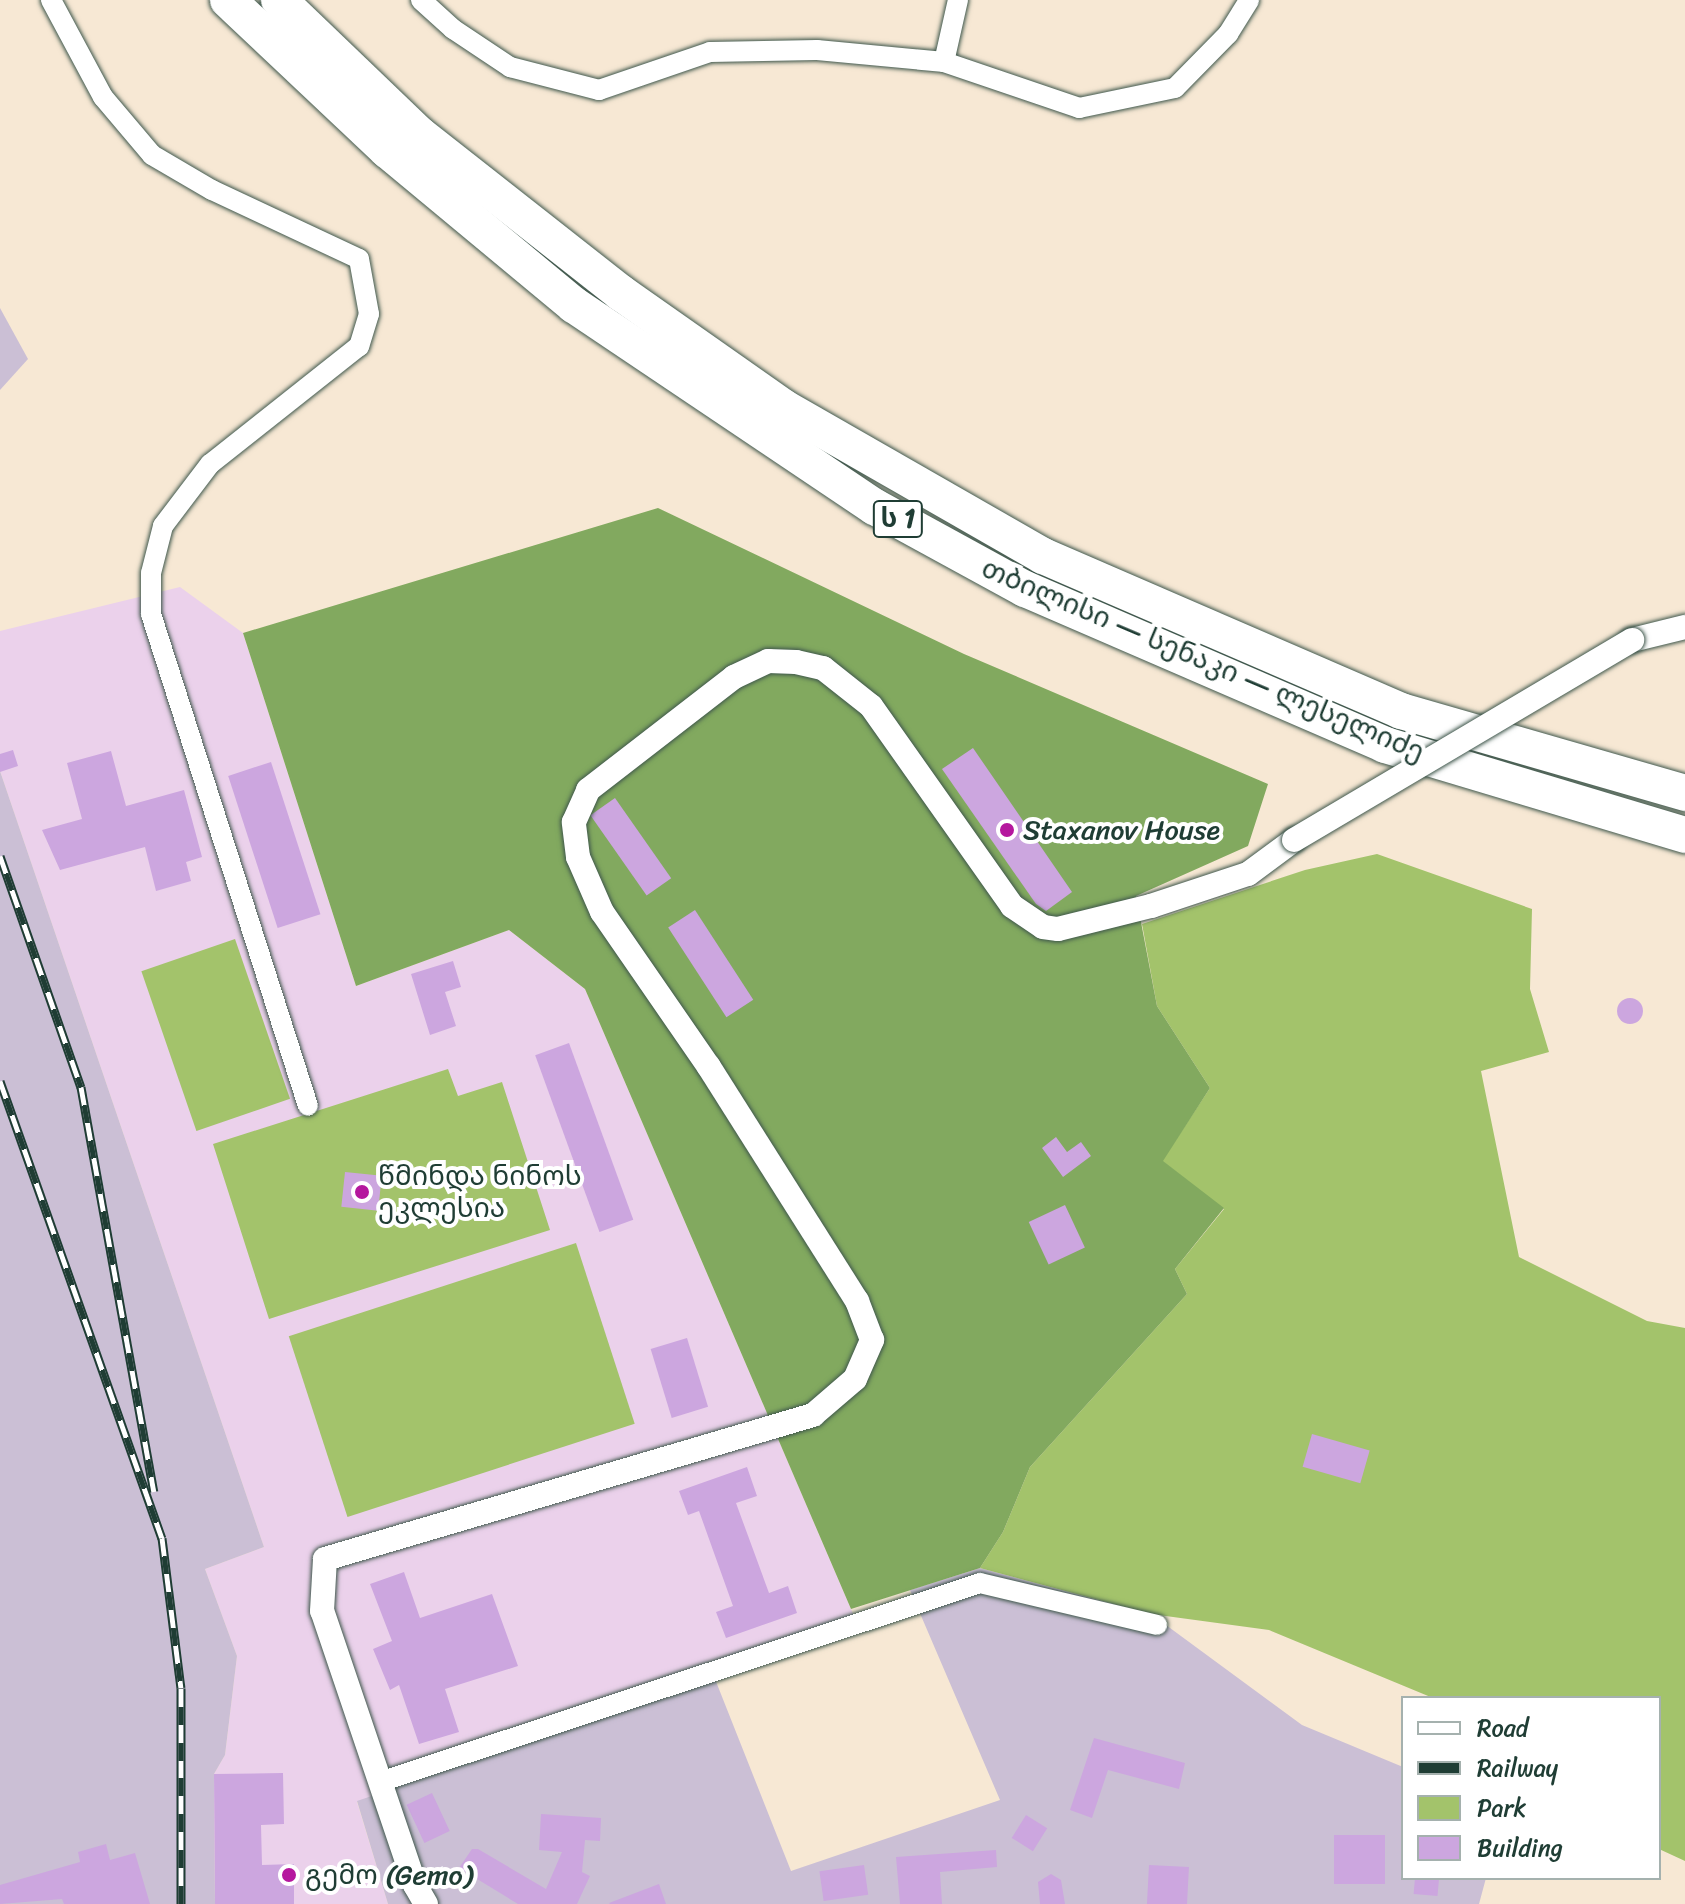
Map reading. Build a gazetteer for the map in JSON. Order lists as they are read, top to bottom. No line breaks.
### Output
{"streets":{"highway":["ს 1","თბილისი — სენაკი — ლესელიძე"]},"places":["Staxanov House","წმინდა ნინოს ეკლესია","გემო (Gemo)"],"legend":["Road","Railway","Park","Building"]}
